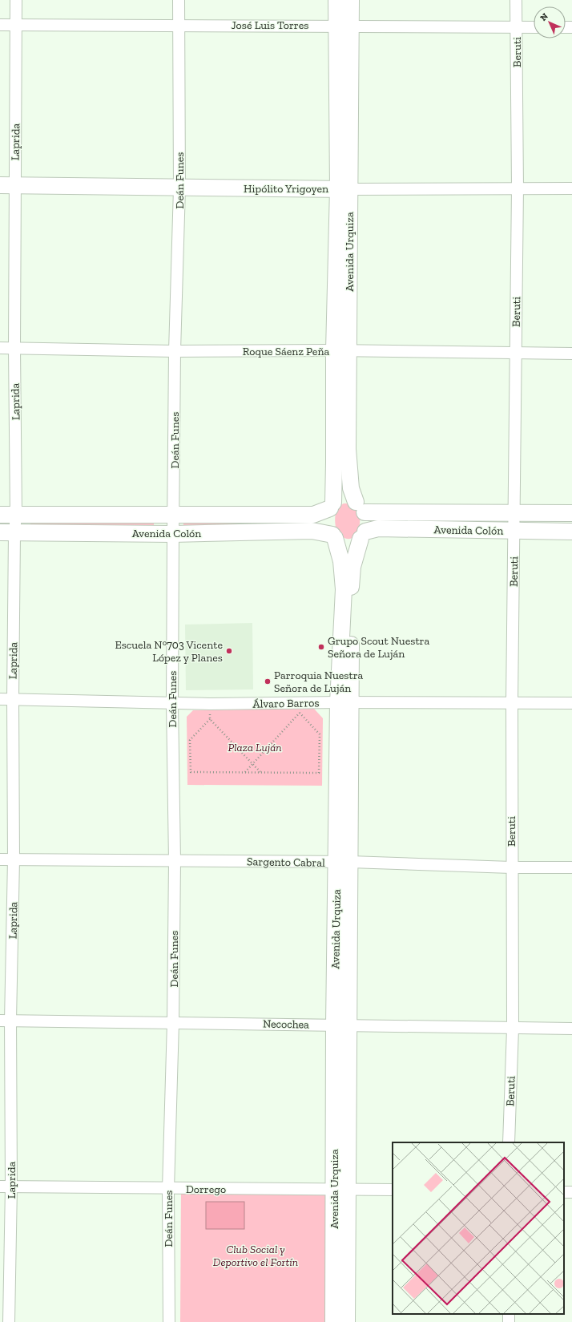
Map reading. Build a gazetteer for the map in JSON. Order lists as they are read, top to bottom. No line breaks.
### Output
{"streets":{"main road":["Hipólito Yrigoyen","Avenida Urquiza","Avenida Colón"],"street":["José Luis Torres","Beruti","Laprida","Deán Funes","Roque Sáenz Peña","Álvaro Barros","Sargento Cabral","Necochea","Dorrego"]},"crossings":[["José Luis Torres","Beruti"],["José Luis Torres","Laprida"],["José Luis Torres","Deán Funes"],["José Luis Torres","Avenida Urquiza"],["Beruti","Hipólito Yrigoyen"],["Beruti","Roque Sáenz Peña"],["Beruti","Avenida Colón"],["Beruti","Álvaro Barros"],["Beruti","Sargento Cabral"],["Beruti","Necochea"],["Laprida","Hipólito Yrigoyen"],["Laprida","Roque Sáenz Peña"],["Laprida","Avenida Colón"],["Laprida","Álvaro Barros"],["Laprida","Sargento Cabral"],["Laprida","Necochea"],["Laprida","Dorrego"],["Deán Funes","Hipólito Yrigoyen"],["Deán Funes","Roque Sáenz Peña"],["Deán Funes","Avenida Colón"],["Deán Funes","Álvaro Barros"],["Deán Funes","Sargento Cabral"],["Deán Funes","Necochea"],["Deán Funes","Dorrego"],["Hipólito Yrigoyen","Avenida Urquiza"],["Avenida Urquiza","Roque Sáenz Peña"],["Avenida Urquiza","Avenida Colón"],["Avenida Urquiza","Álvaro Barros"],["Avenida Urquiza","Sargento Cabral"],["Avenida Urquiza","Necochea"],["Avenida Urquiza","Dorrego"]],"parks":["Plaza Luján","Club Social y Deportivo el Fortín"],"places":["Grupo Scout Nuestra Señora de Luján","Escuela N°703 Vicente López y Planes","Parroquia Nuestra Señora de Luján"],"north":"top left"}
